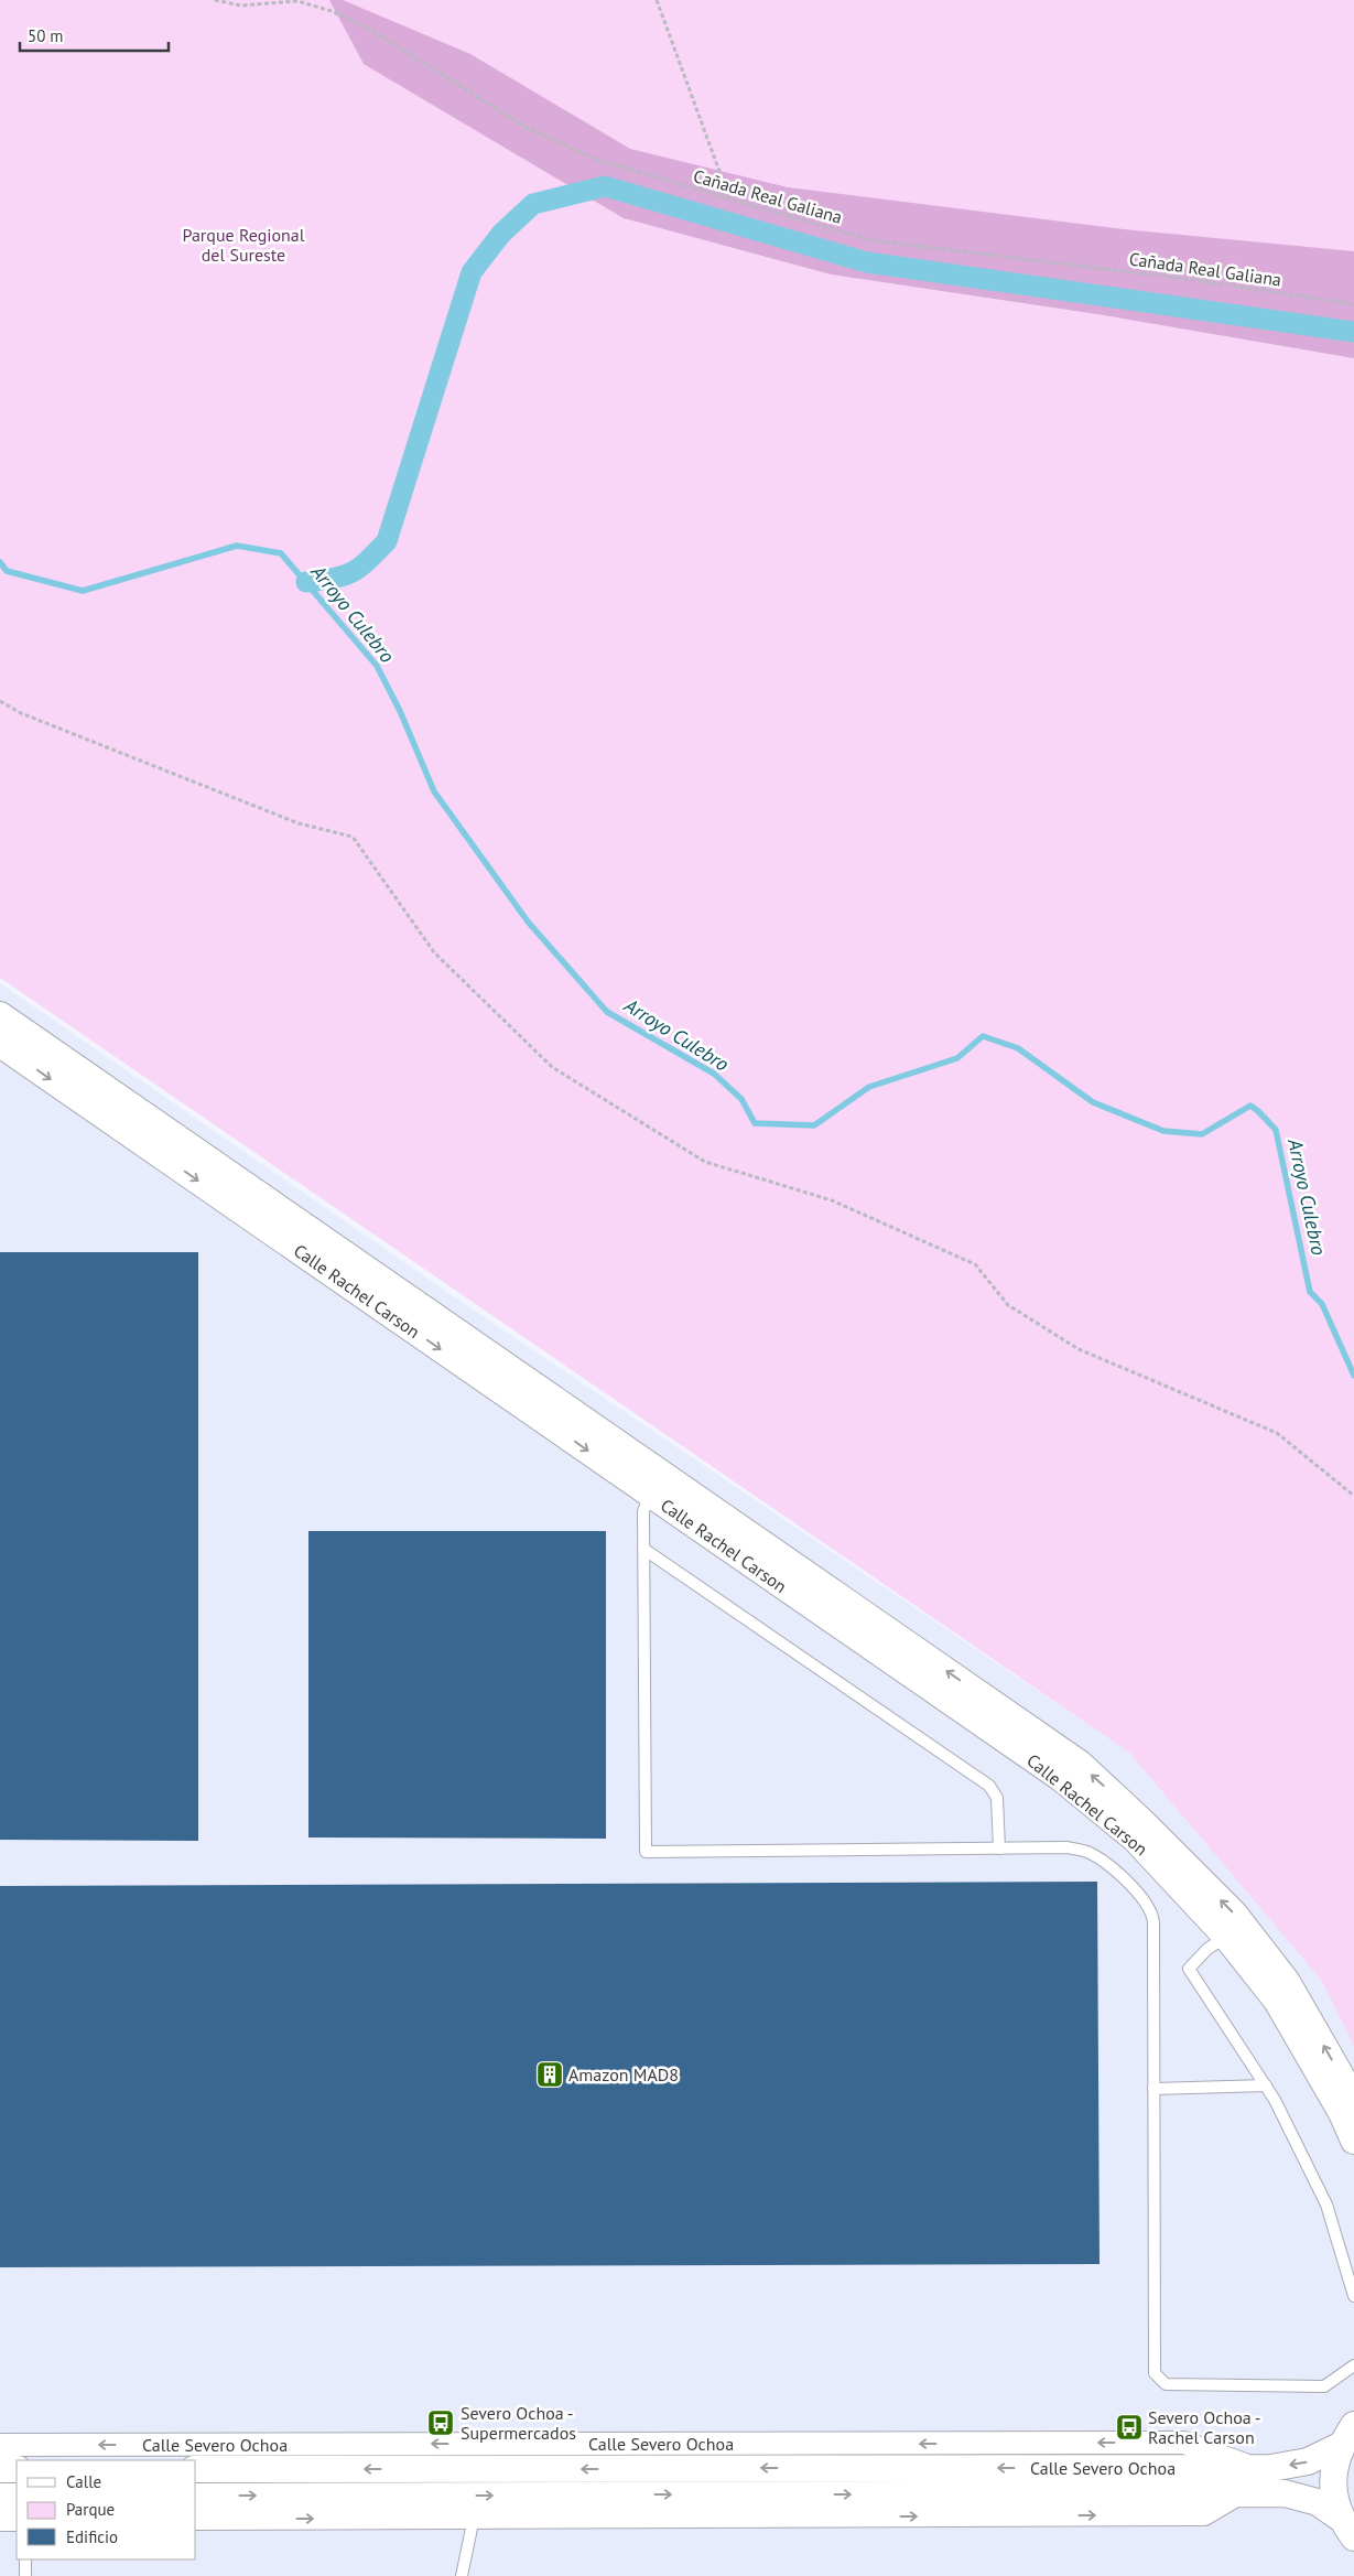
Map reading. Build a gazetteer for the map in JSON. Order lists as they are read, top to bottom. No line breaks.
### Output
{"streets":{"street":["Calle Rachel Carson","Calle Severo Ochoa"],"path":["Cañada Real Galiana"]},"water":["Arroyo Culebro"],"parks":["Parque Regional del Sureste"],"places":{"building":["Amazon MAD8"],"bus stop":["Severo Ochoa - Supermercados","Severo Ochoa - Rachel Carson"]},"legend":["Calle","Parque","Edificio"],"scale_bar":"50 m"}
